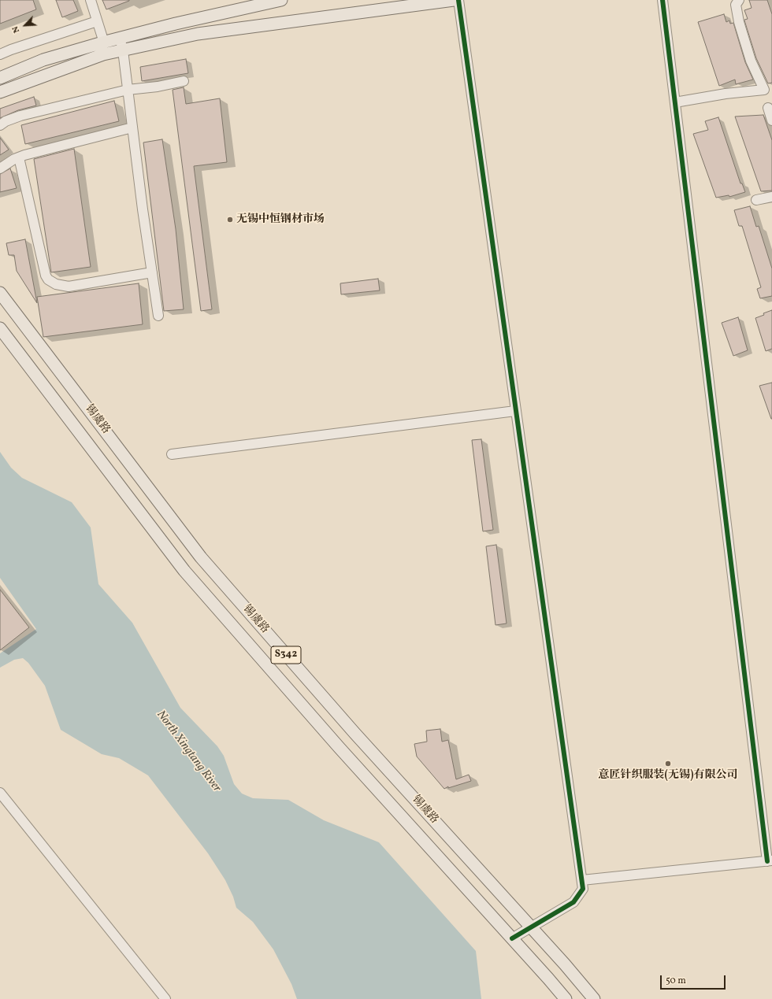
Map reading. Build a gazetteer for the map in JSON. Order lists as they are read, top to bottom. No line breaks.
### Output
{"streets":{"main road":["锡虞路","S342"]},"water":["North Xingtang River"],"places":["无锡中恒钢材市场","意匠针织服装(无锡)有限公司"],"scale_bar":"50 m","north":"bottom left"}
